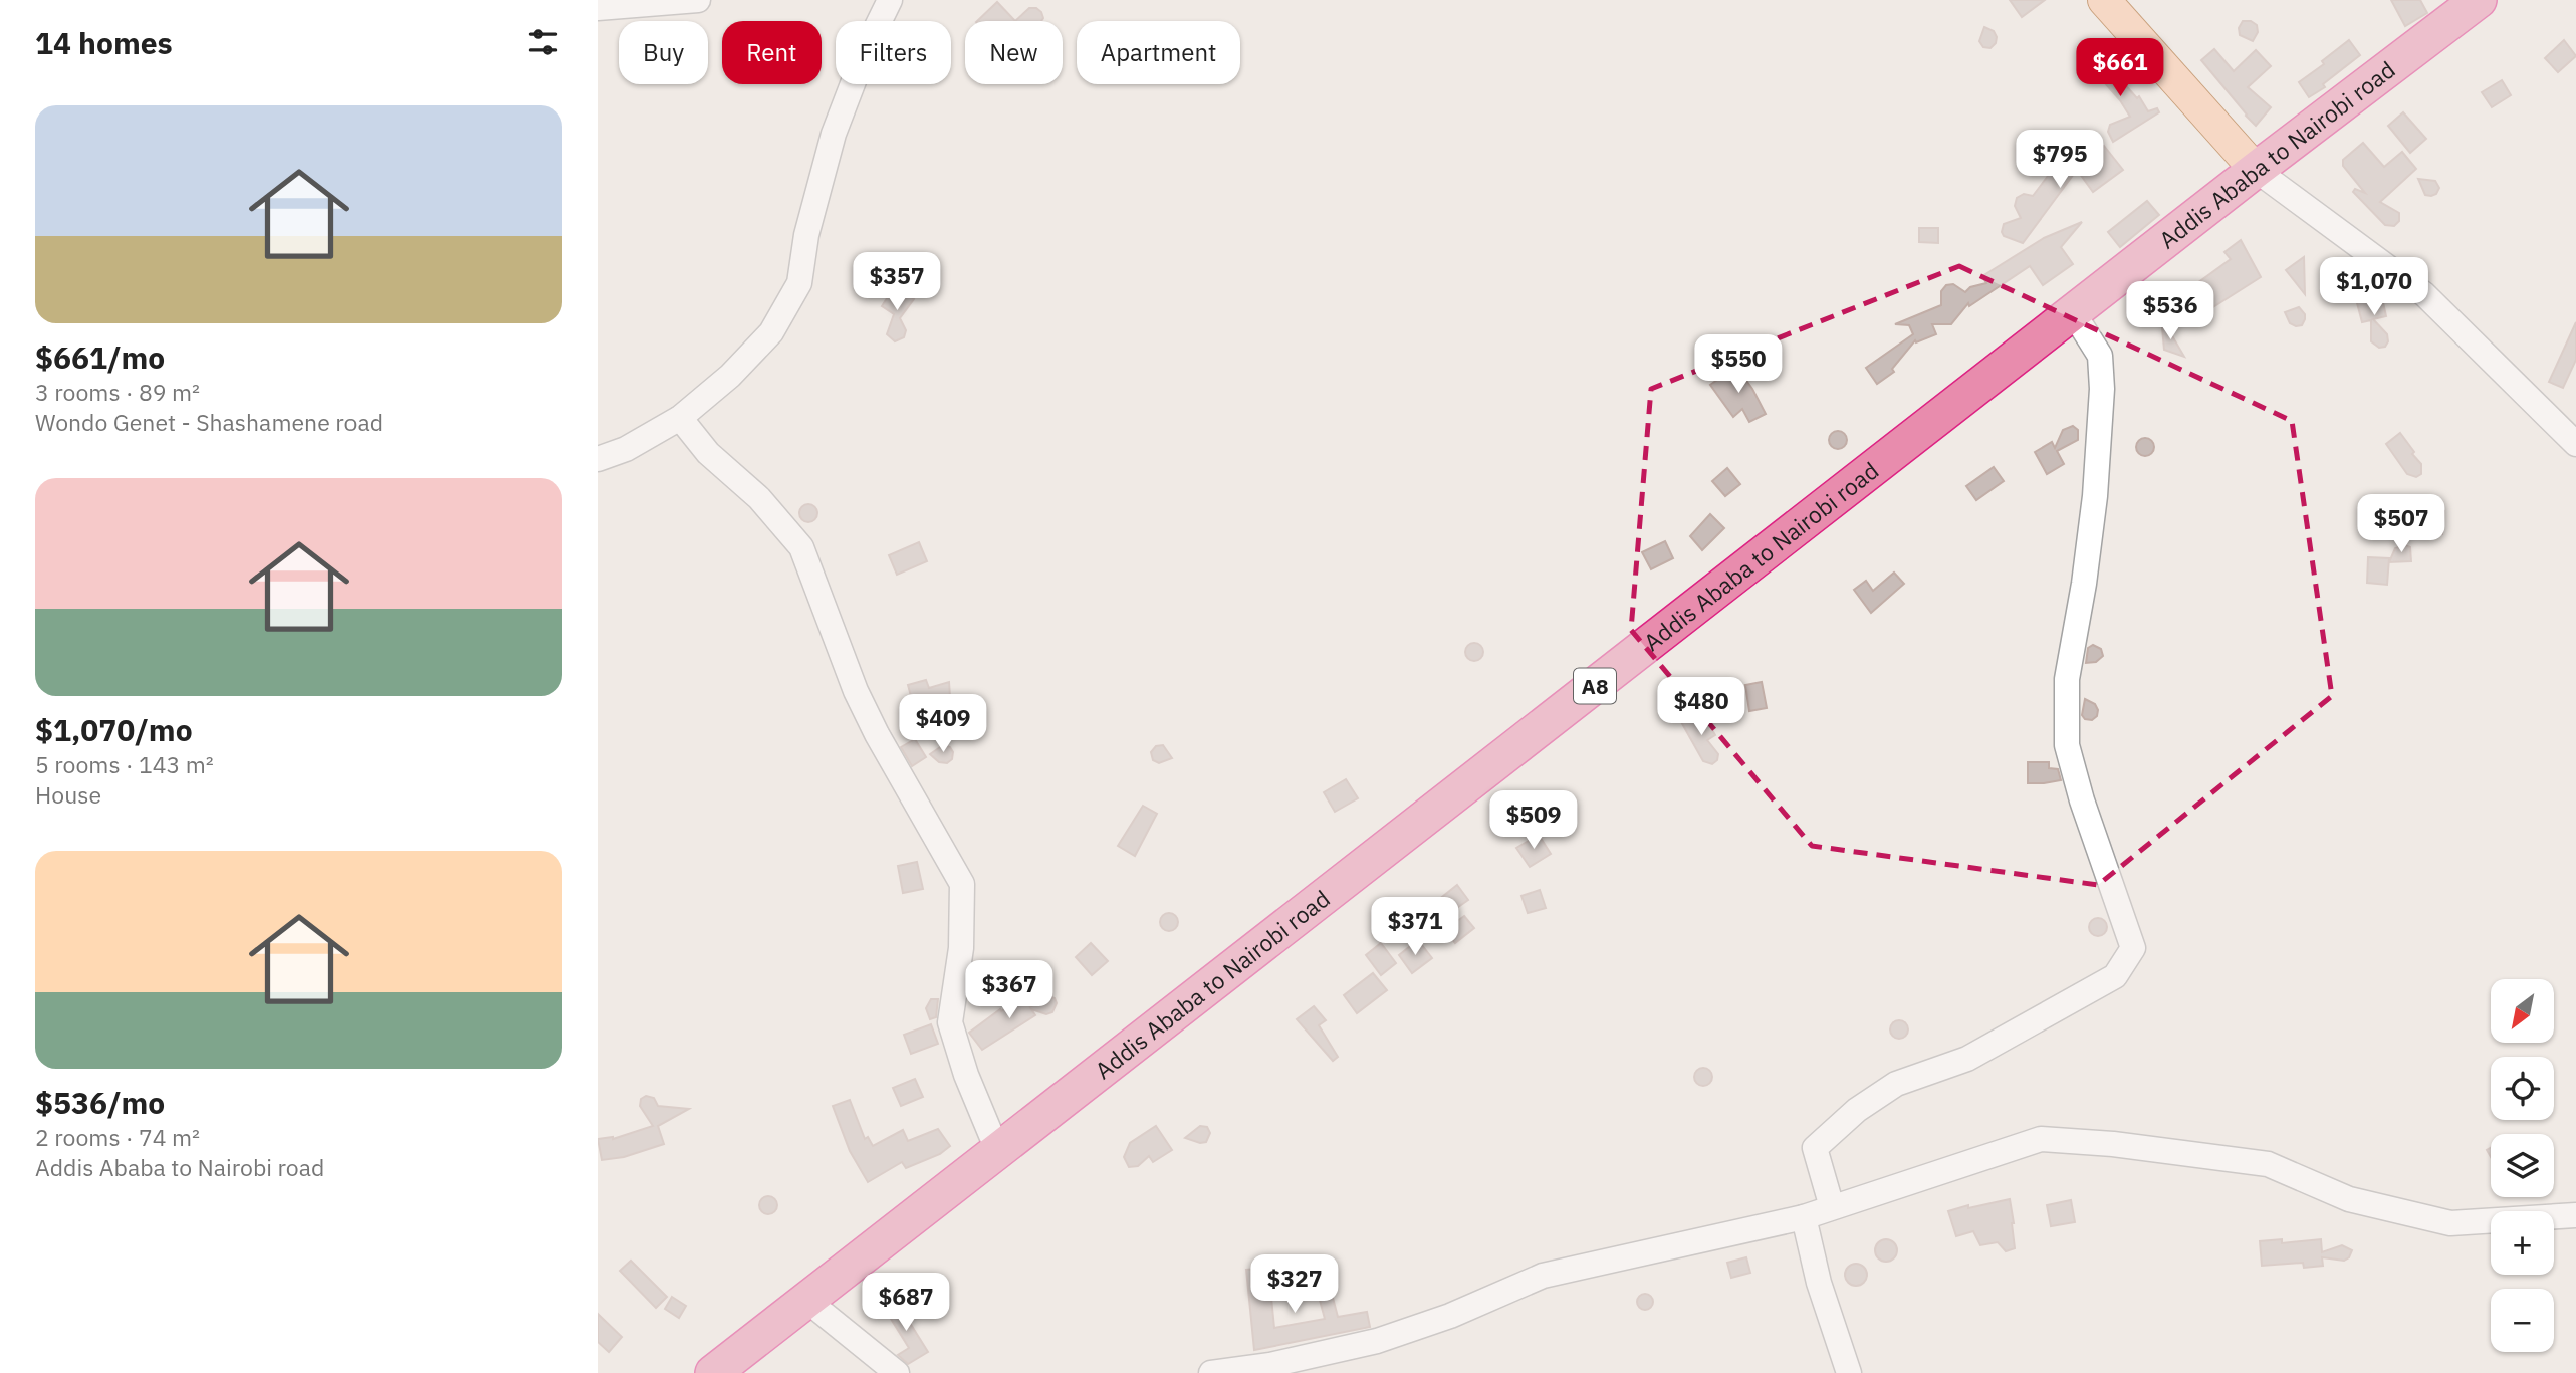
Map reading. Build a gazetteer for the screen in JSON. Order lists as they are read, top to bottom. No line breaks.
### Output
{"streets":{"highway":["Addis Ababa to Nairobi road","A8"]},"north":"bottom left","page":{"heading":"14 homes","chip":["Buy","Rent","Filters","New","Apartment"],"price":["$661","$795","$357","$1,070","$536","$550","$507","$480","$409","$509","$371","$367","$327","$687"],"list":[{"name":"$661/mo","note":"3 rooms · 89 m² · Wondo Genet - Shashamene road"},{"name":"$1,070/mo","note":"5 rooms · 143 m² · House"},{"name":"$536/mo","note":"2 rooms · 74 m² · Addis Ababa to Nairobi road"}],"map_buttons":["+","−"]}}
